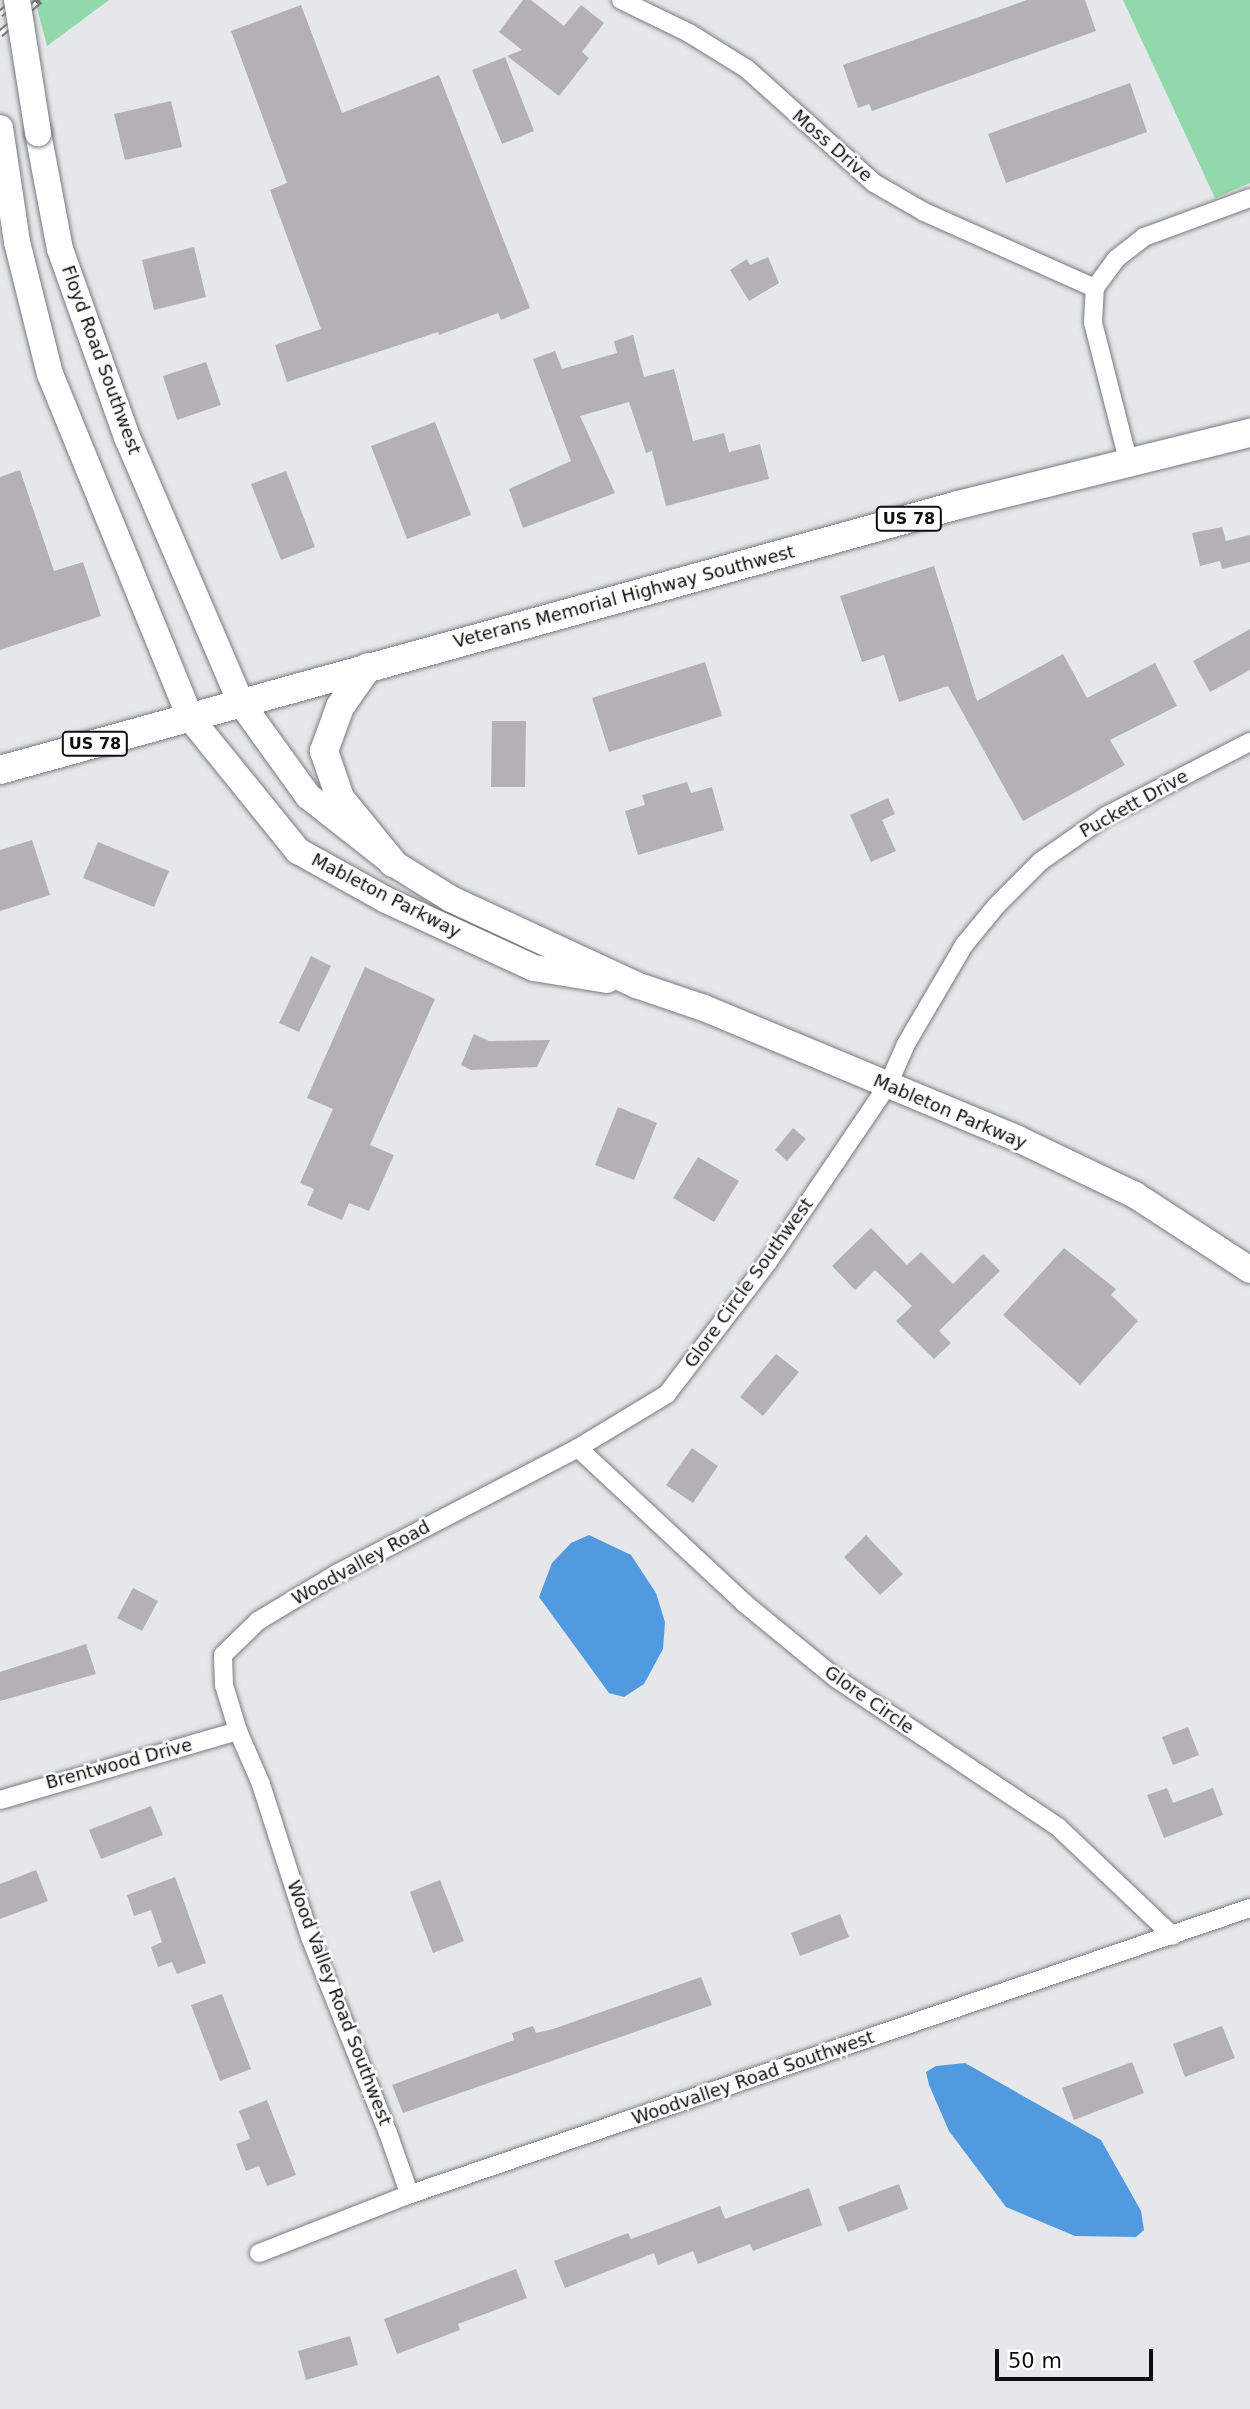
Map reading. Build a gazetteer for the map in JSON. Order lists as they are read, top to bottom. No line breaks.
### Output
{"streets":{"main road":["Floyd Road Southwest","US 78","Veterans Memorial Highway Southwest","Mableton Parkway"],"street":["Moss Drive","Puckett Drive","Glore Circle Southwest","Woodvalley Road","Glore Circle","Brentwood Drive","Wood Valley Road Southwest","Woodvalley Road Southwest"]},"crossings":[["Floyd Road Southwest","Veterans Memorial Highway Southwest"],["Floyd Road Southwest","Mableton Parkway"],["Veterans Memorial Highway Southwest","Mableton Parkway"],["Puckett Drive","Mableton Parkway"],["Puckett Drive","Glore Circle Southwest"],["Mableton Parkway","Glore Circle Southwest"],["Glore Circle Southwest","Woodvalley Road"],["Glore Circle Southwest","Glore Circle"],["Woodvalley Road","Glore Circle"],["Woodvalley Road","Brentwood Drive"],["Woodvalley Road","Wood Valley Road Southwest"],["Glore Circle","Woodvalley Road Southwest"],["Brentwood Drive","Wood Valley Road Southwest"],["Wood Valley Road Southwest","Woodvalley Road Southwest"]],"scale_bar":"50 m"}
